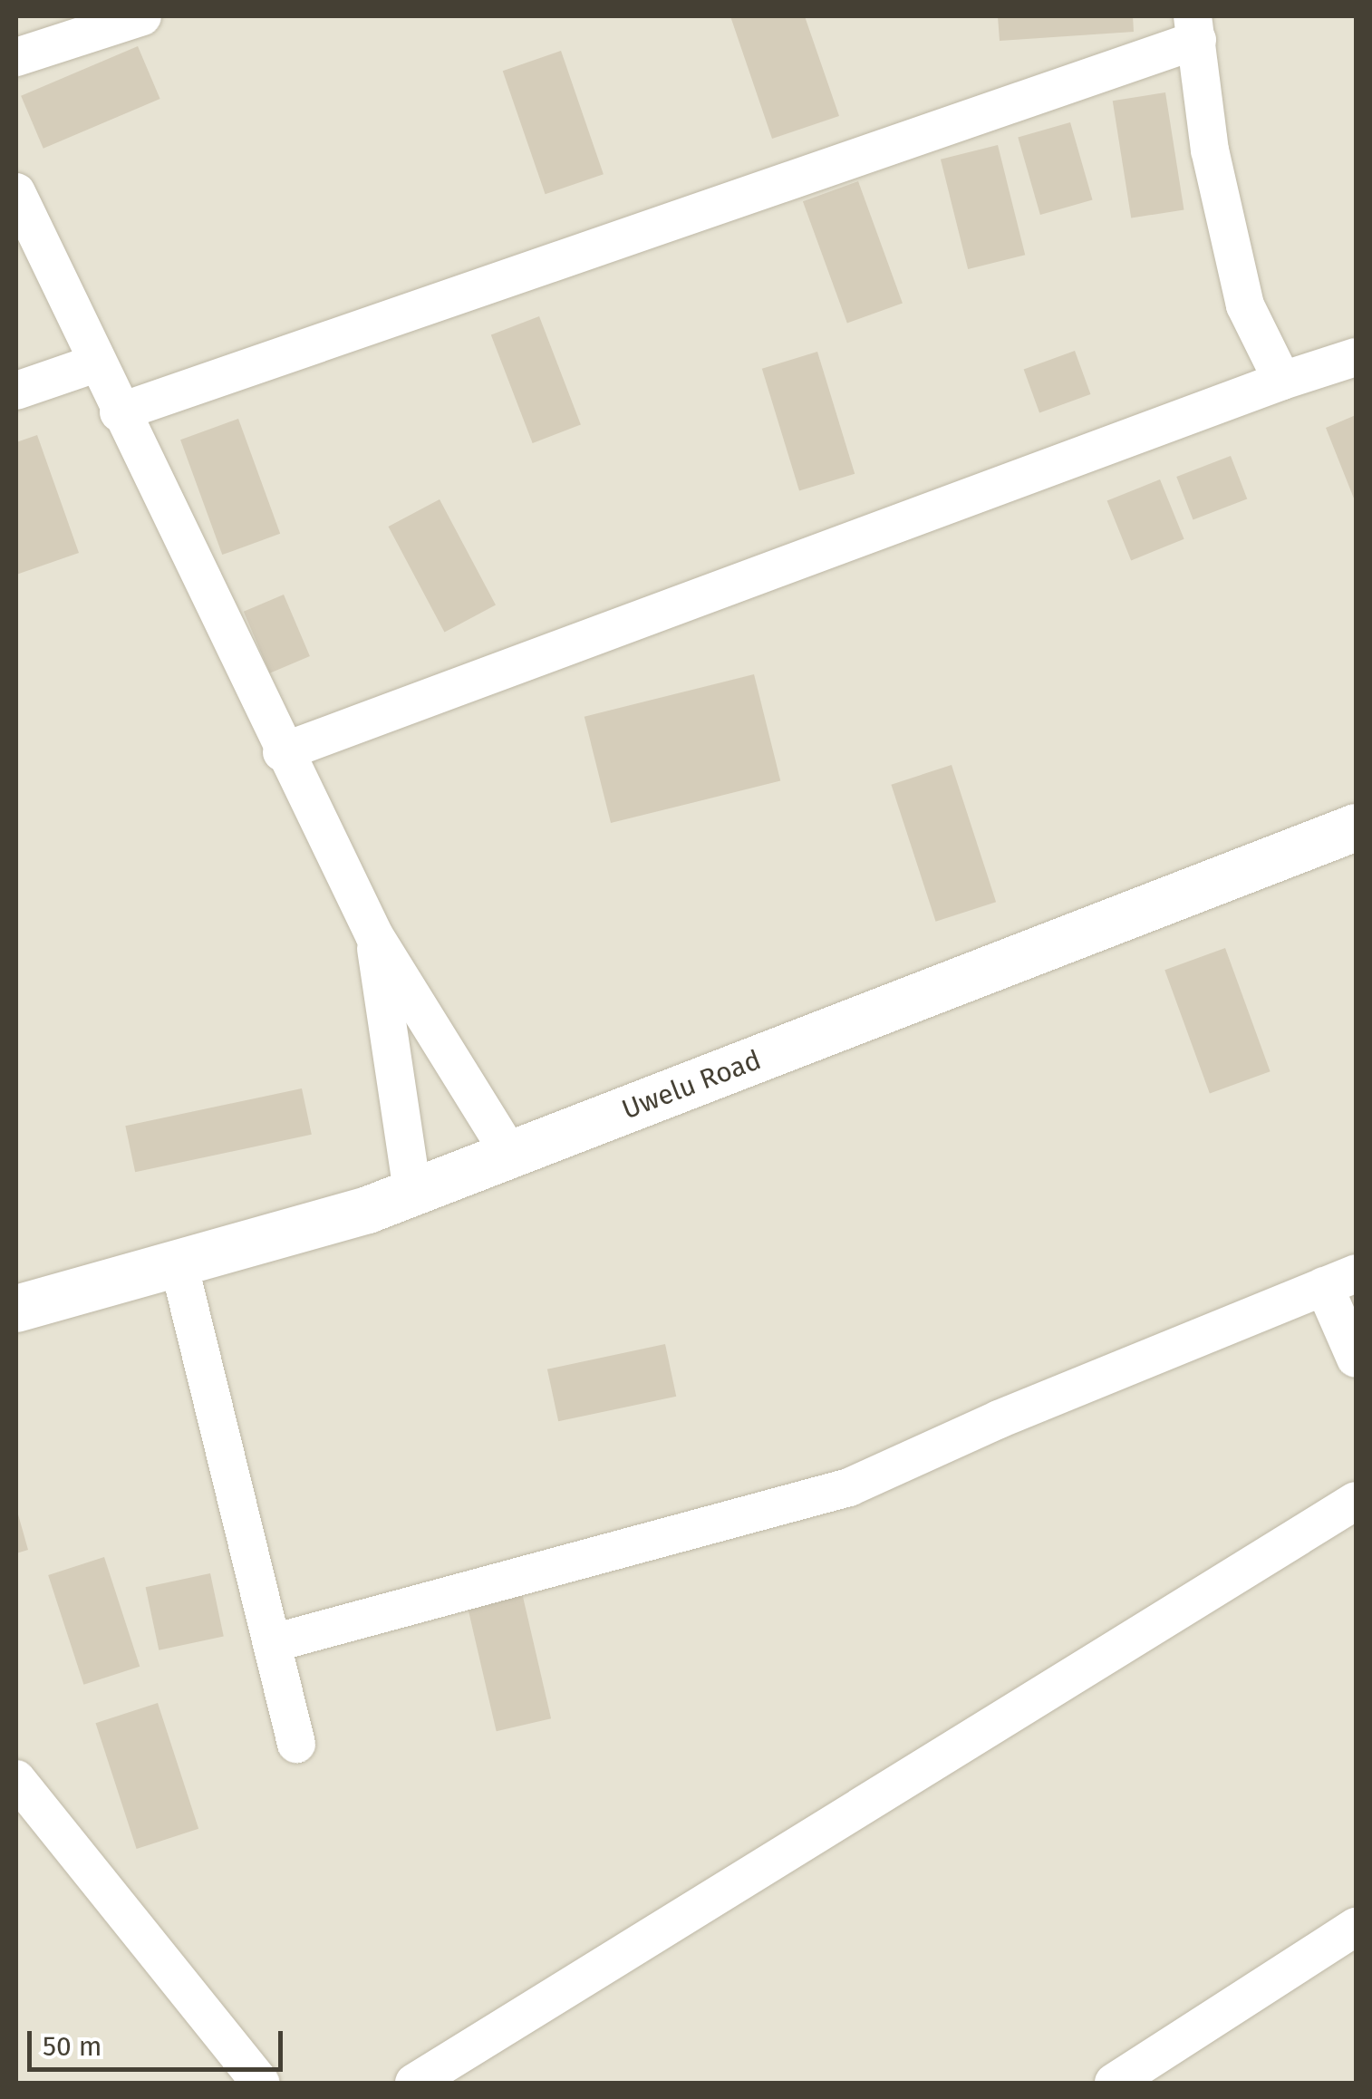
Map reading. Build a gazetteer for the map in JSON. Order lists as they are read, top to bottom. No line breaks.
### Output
{"streets":{"street":["Uwelu Road"]},"scale_bar":"50 m"}
